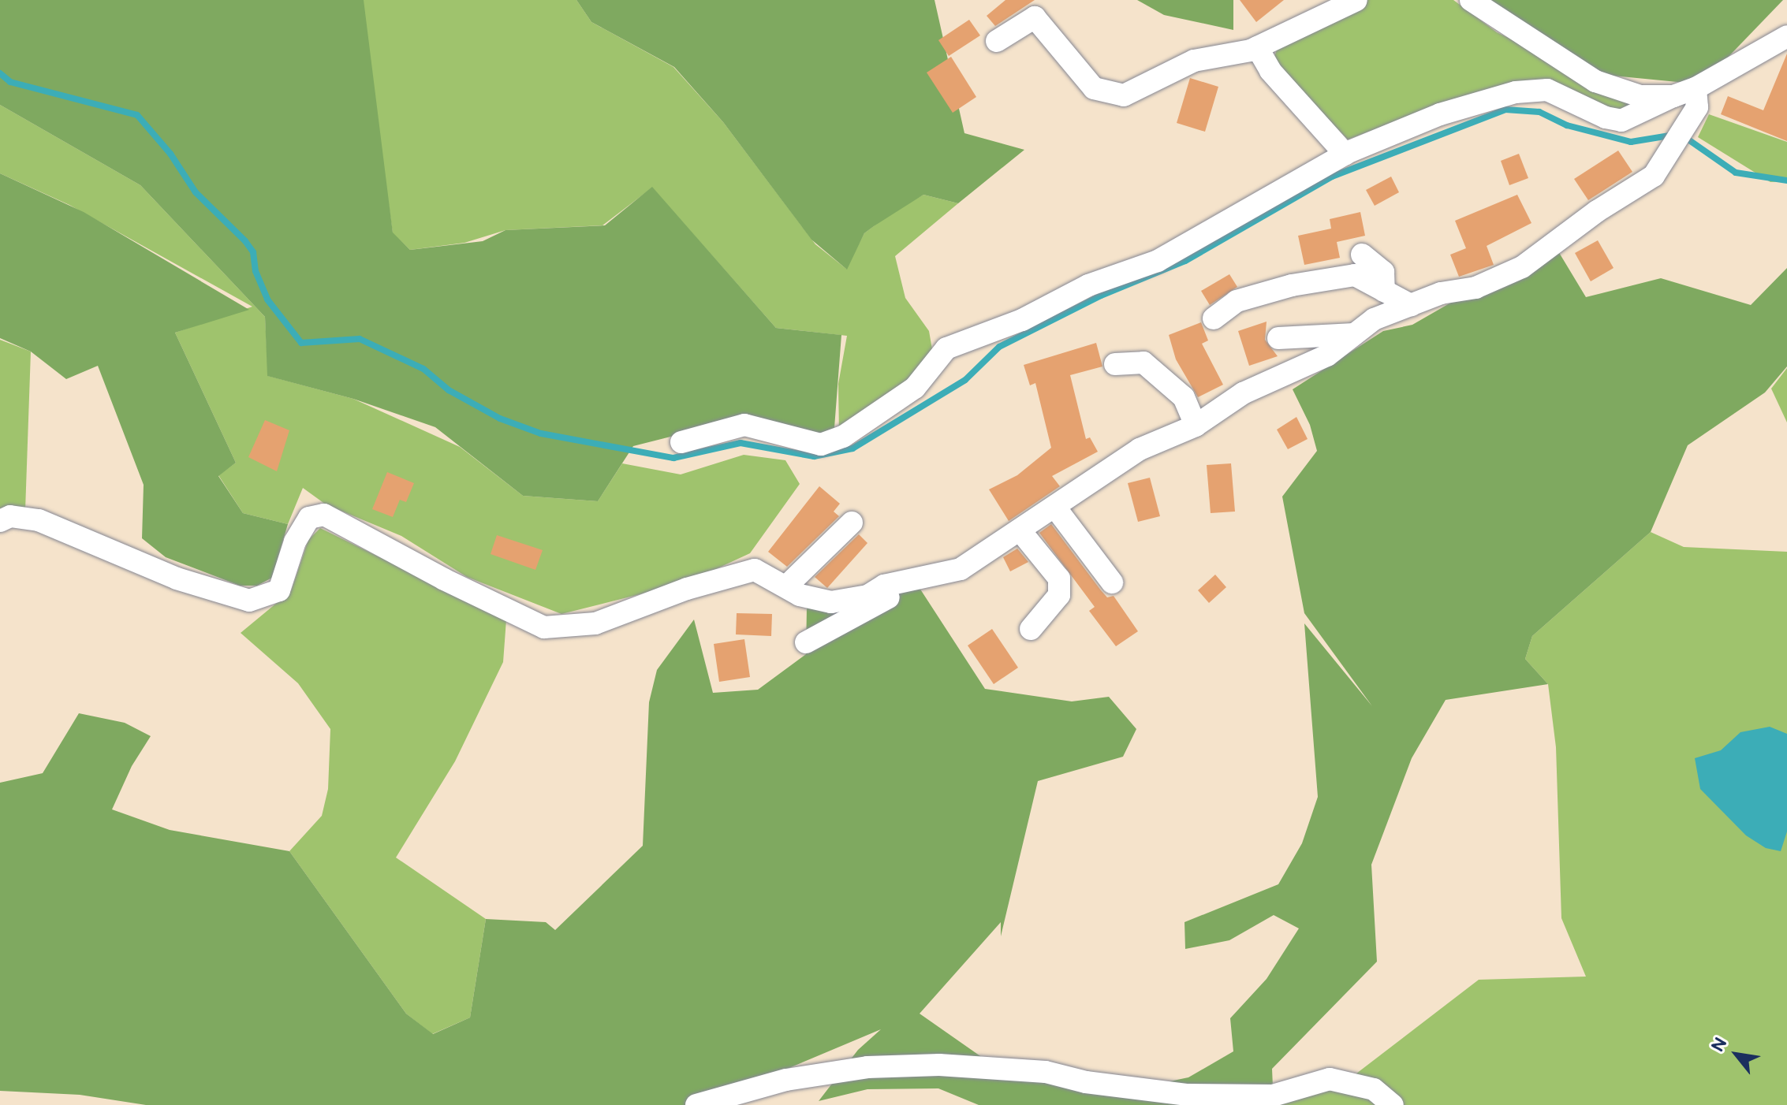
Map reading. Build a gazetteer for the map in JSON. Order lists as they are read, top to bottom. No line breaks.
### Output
{"north":"top left"}
